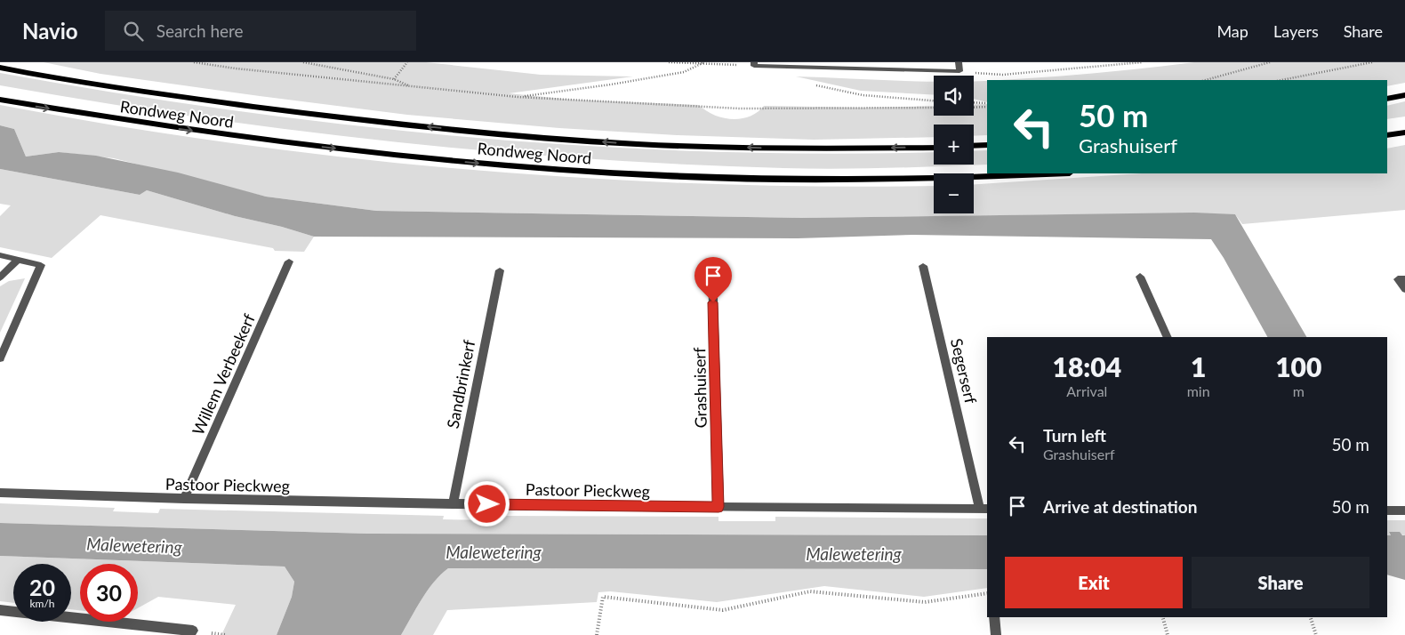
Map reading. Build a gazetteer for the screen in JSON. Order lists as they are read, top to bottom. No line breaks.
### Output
{"streets":{"main road":["Rondweg Noord"],"street":["Segerserf","Willem Verbeekerf","Sandbrinkerf","Grashuiserf","Pastoor Pieckweg"]},"crossings":[["Segerserf","Pastoor Pieckweg"],["Willem Verbeekerf","Pastoor Pieckweg"],["Sandbrinkerf","Pastoor Pieckweg"],["Grashuiserf","Pastoor Pieckweg"]],"water":["Malewetering"],"page":{"header":"Navio","search":"Search here","nav":["Map","Layers","Share"],"map_buttons":["+","−"],"turn":["50 m","Grashuiserf"],"eta":["18:04","Arrival","1","min","100","m"],"list":[{"name":"Turn left","note":"Grashuiserf","value":"50 m"},{"name":"Arrive at destination","value":"50 m"}],"buttons":["Exit","Share"],"speed":"20 km/h","limit":"30"}}
